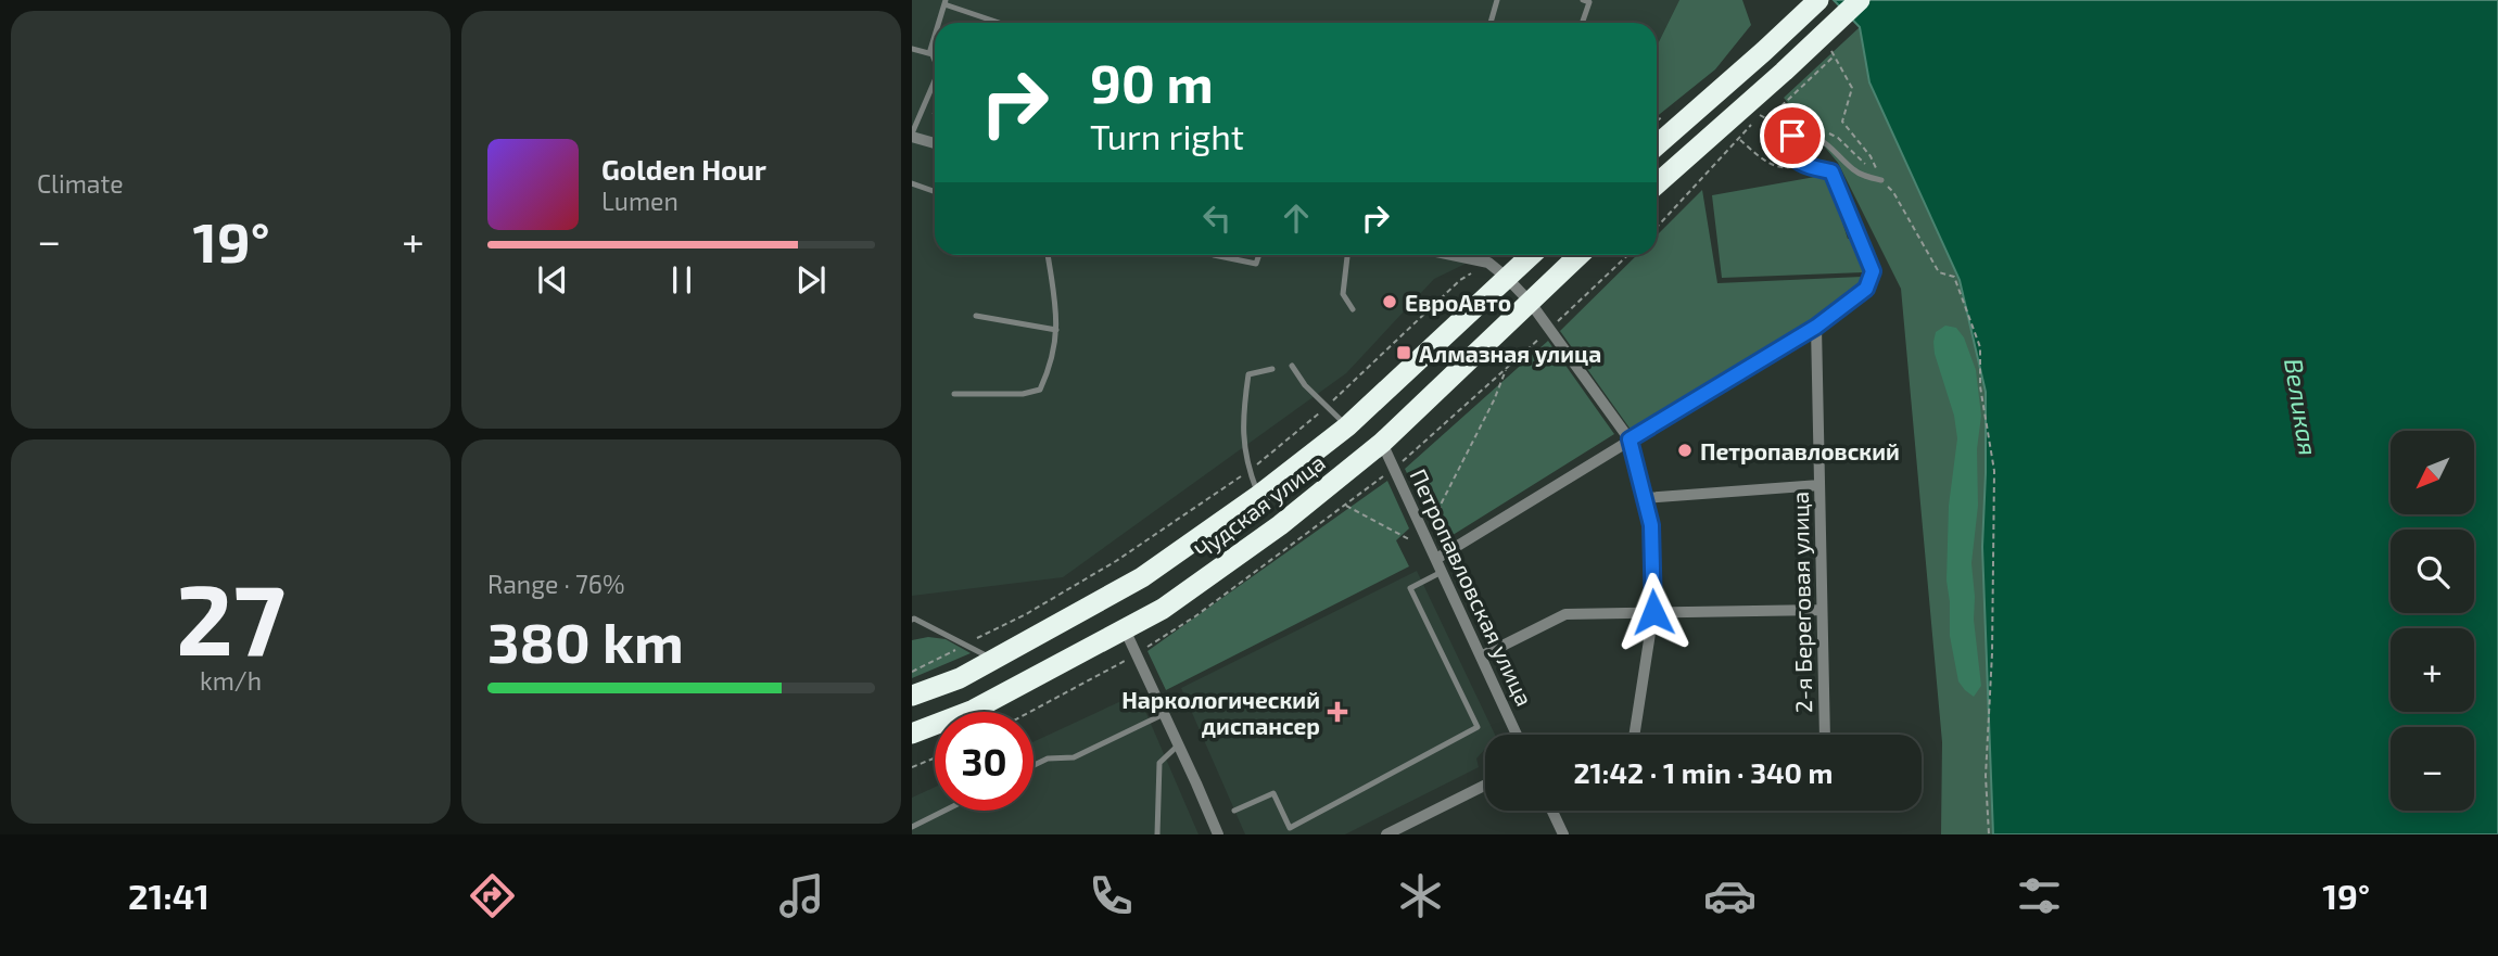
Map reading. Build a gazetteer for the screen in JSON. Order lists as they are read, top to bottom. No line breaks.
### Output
{"streets":{"highway":["Чудская улица"],"street":["Петропавловская улица","2-я Береговая улица"]},"crossings":[["Чудская улица","Петропавловская улица"]],"water":["Великая"],"places":{"other":["ЕвроАвто","Петропавловский"],"transit":["Алмазная улица"],"health":["Наркологический диспансер"]},"north":"bottom left","page":{"tile":["Climate",["27","km/h"],["Range · 76%","380 km"]],"turn":["90 m","Turn right"],"song":["Golden Hour","Lumen"],"heat":["−","19°","+"],"map_buttons":["+","−"],"limit":"30","trip":"21:42 · 1 min · 340 m","tabs":["21:41","19°"]}}
